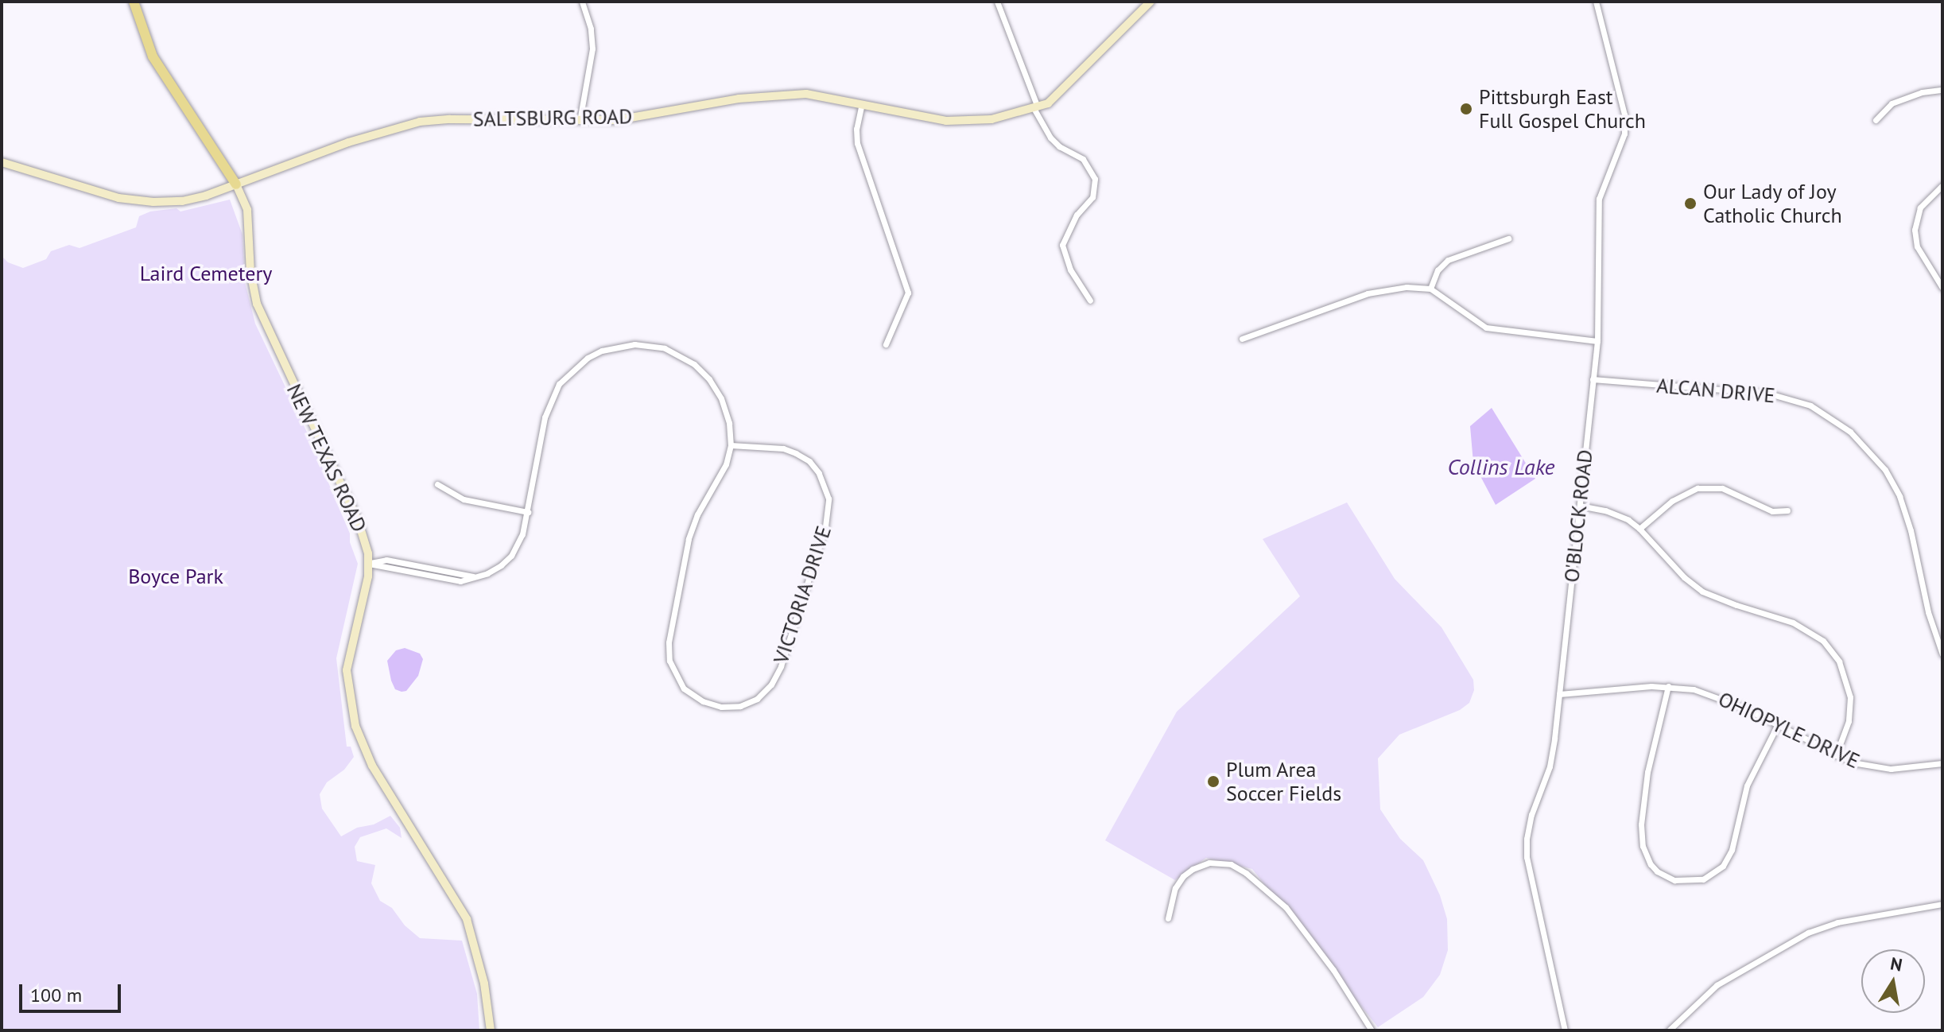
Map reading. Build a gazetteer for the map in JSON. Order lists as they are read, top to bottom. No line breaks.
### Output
{"streets":{"main road":["SALTSBURG ROAD","NEW TEXAS ROAD"],"street":["ALCAN DRIVE","O'BLOCK ROAD","VICTORIA DRIVE","OHIOPYLE DRIVE"]},"crossings":[["SALTSBURG ROAD","NEW TEXAS ROAD"],["ALCAN DRIVE","O'BLOCK ROAD"],["O'BLOCK ROAD","OHIOPYLE DRIVE"]],"water":["Collins Lake"],"parks":["Laird Cemetery","Boyce Park"],"places":["Pittsburgh East Full Gospel Church","Our Lady of Joy Catholic Church","Plum Area Soccer Fields"],"scale_bar":"100 m","north":"top"}
